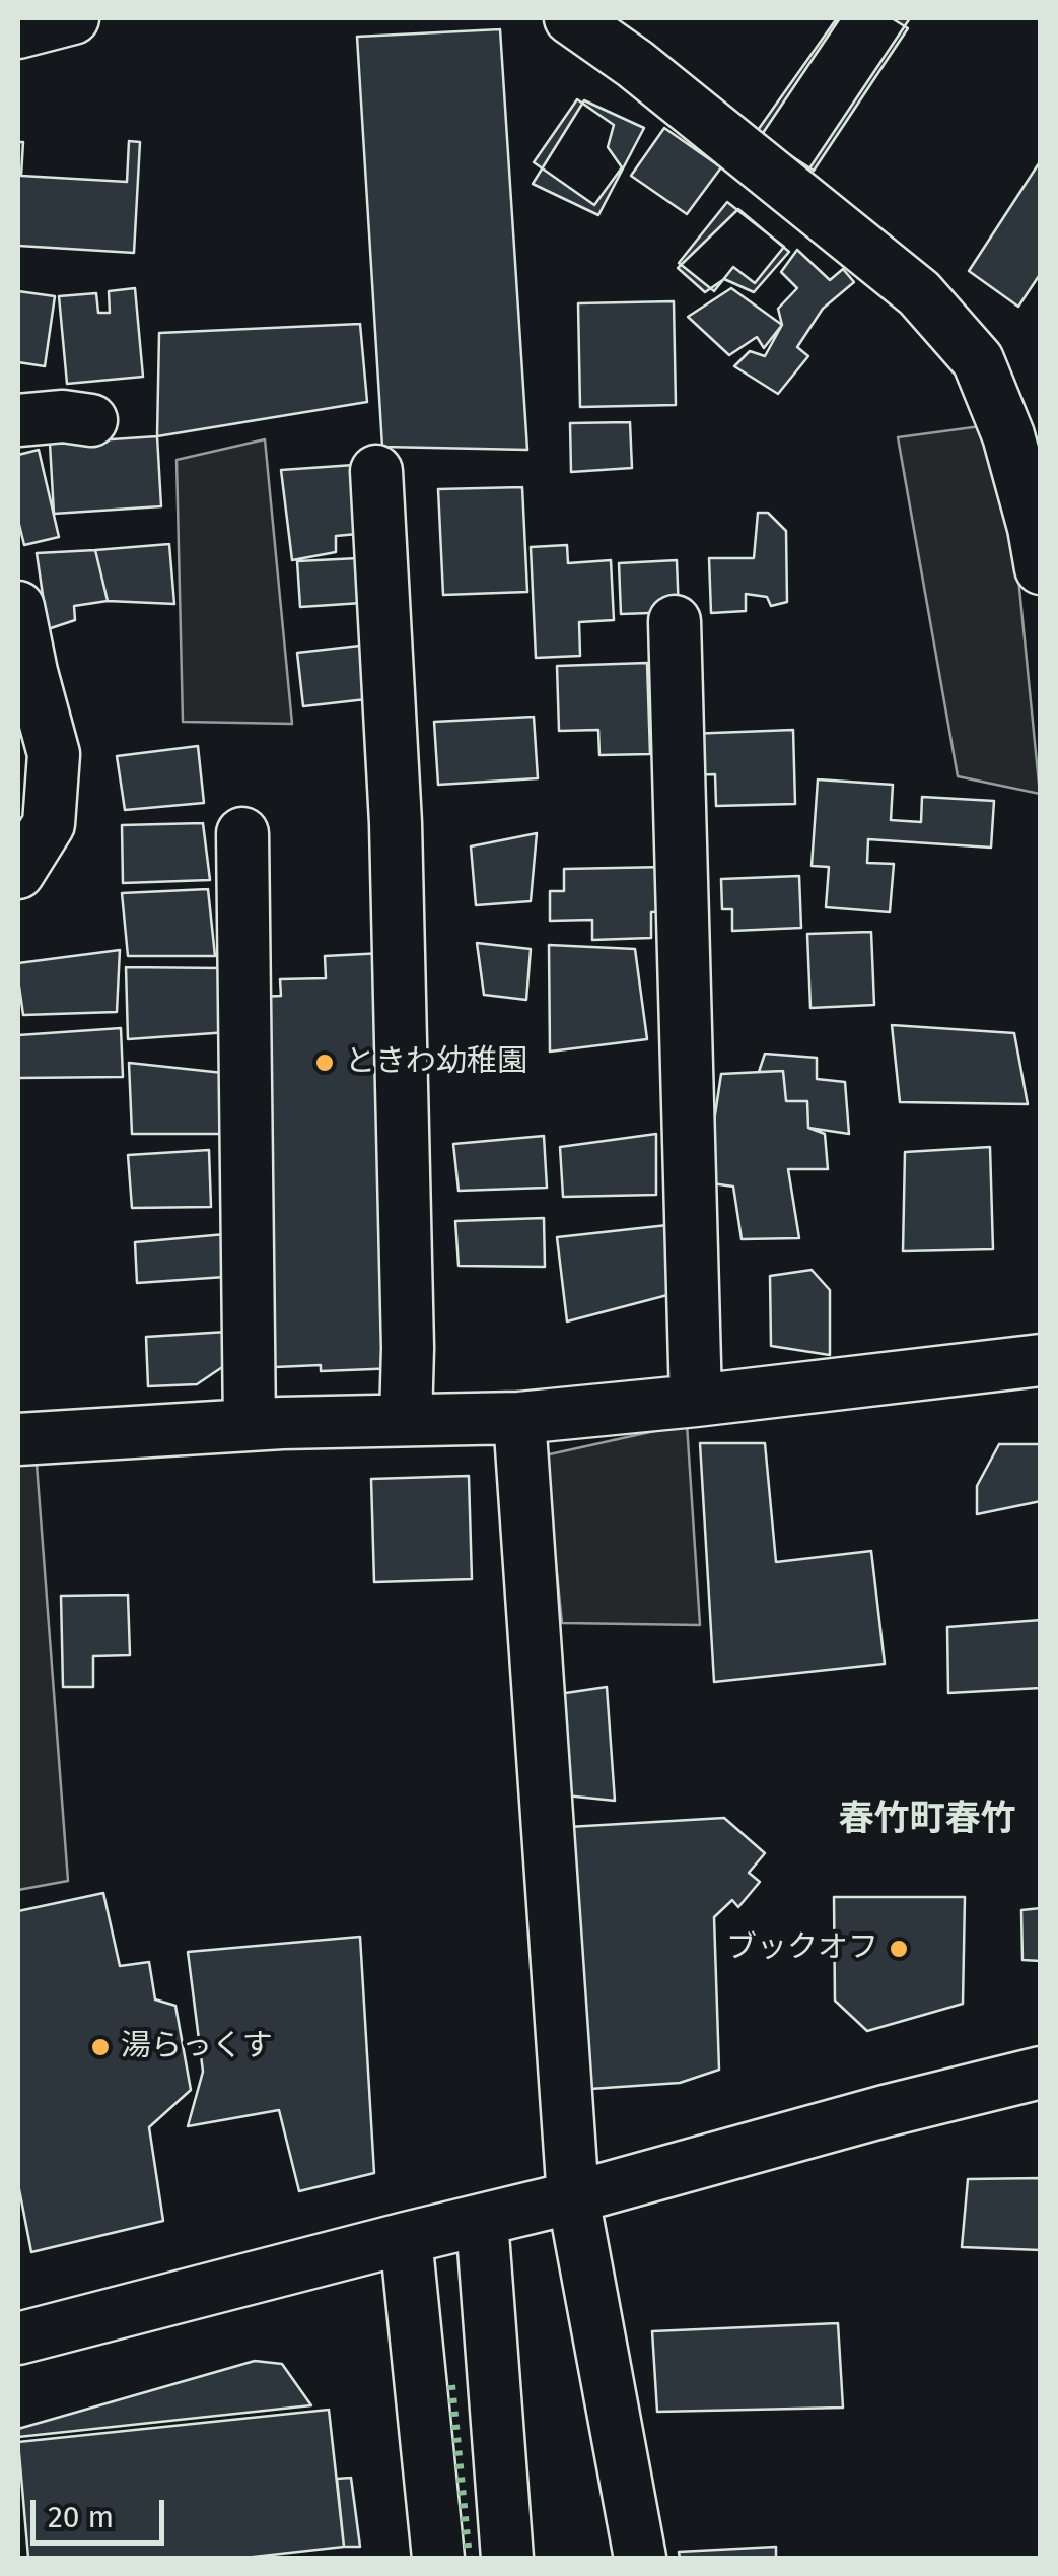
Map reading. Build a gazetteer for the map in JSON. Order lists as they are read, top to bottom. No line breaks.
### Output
{"districts":["春竹町春竹"],"places":["ときわ幼稚園","ブックオフ","湯らっくす"],"scale_bar":"20 m"}
